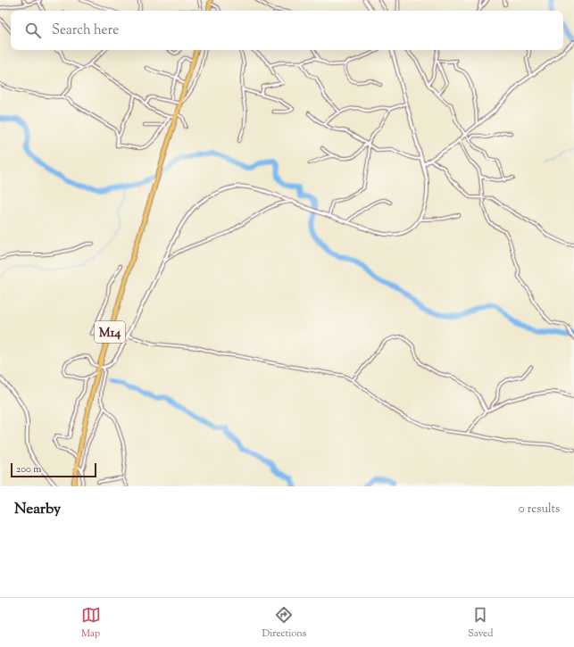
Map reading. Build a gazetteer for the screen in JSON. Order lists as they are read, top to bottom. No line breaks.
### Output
{"streets":{"highway":["M14"]},"scale_bar":"200 m","page":{"search":"Search here","scale":"200 m","heading":["Nearby","0 results"],"nav":["Map","Directions","Saved"]}}
